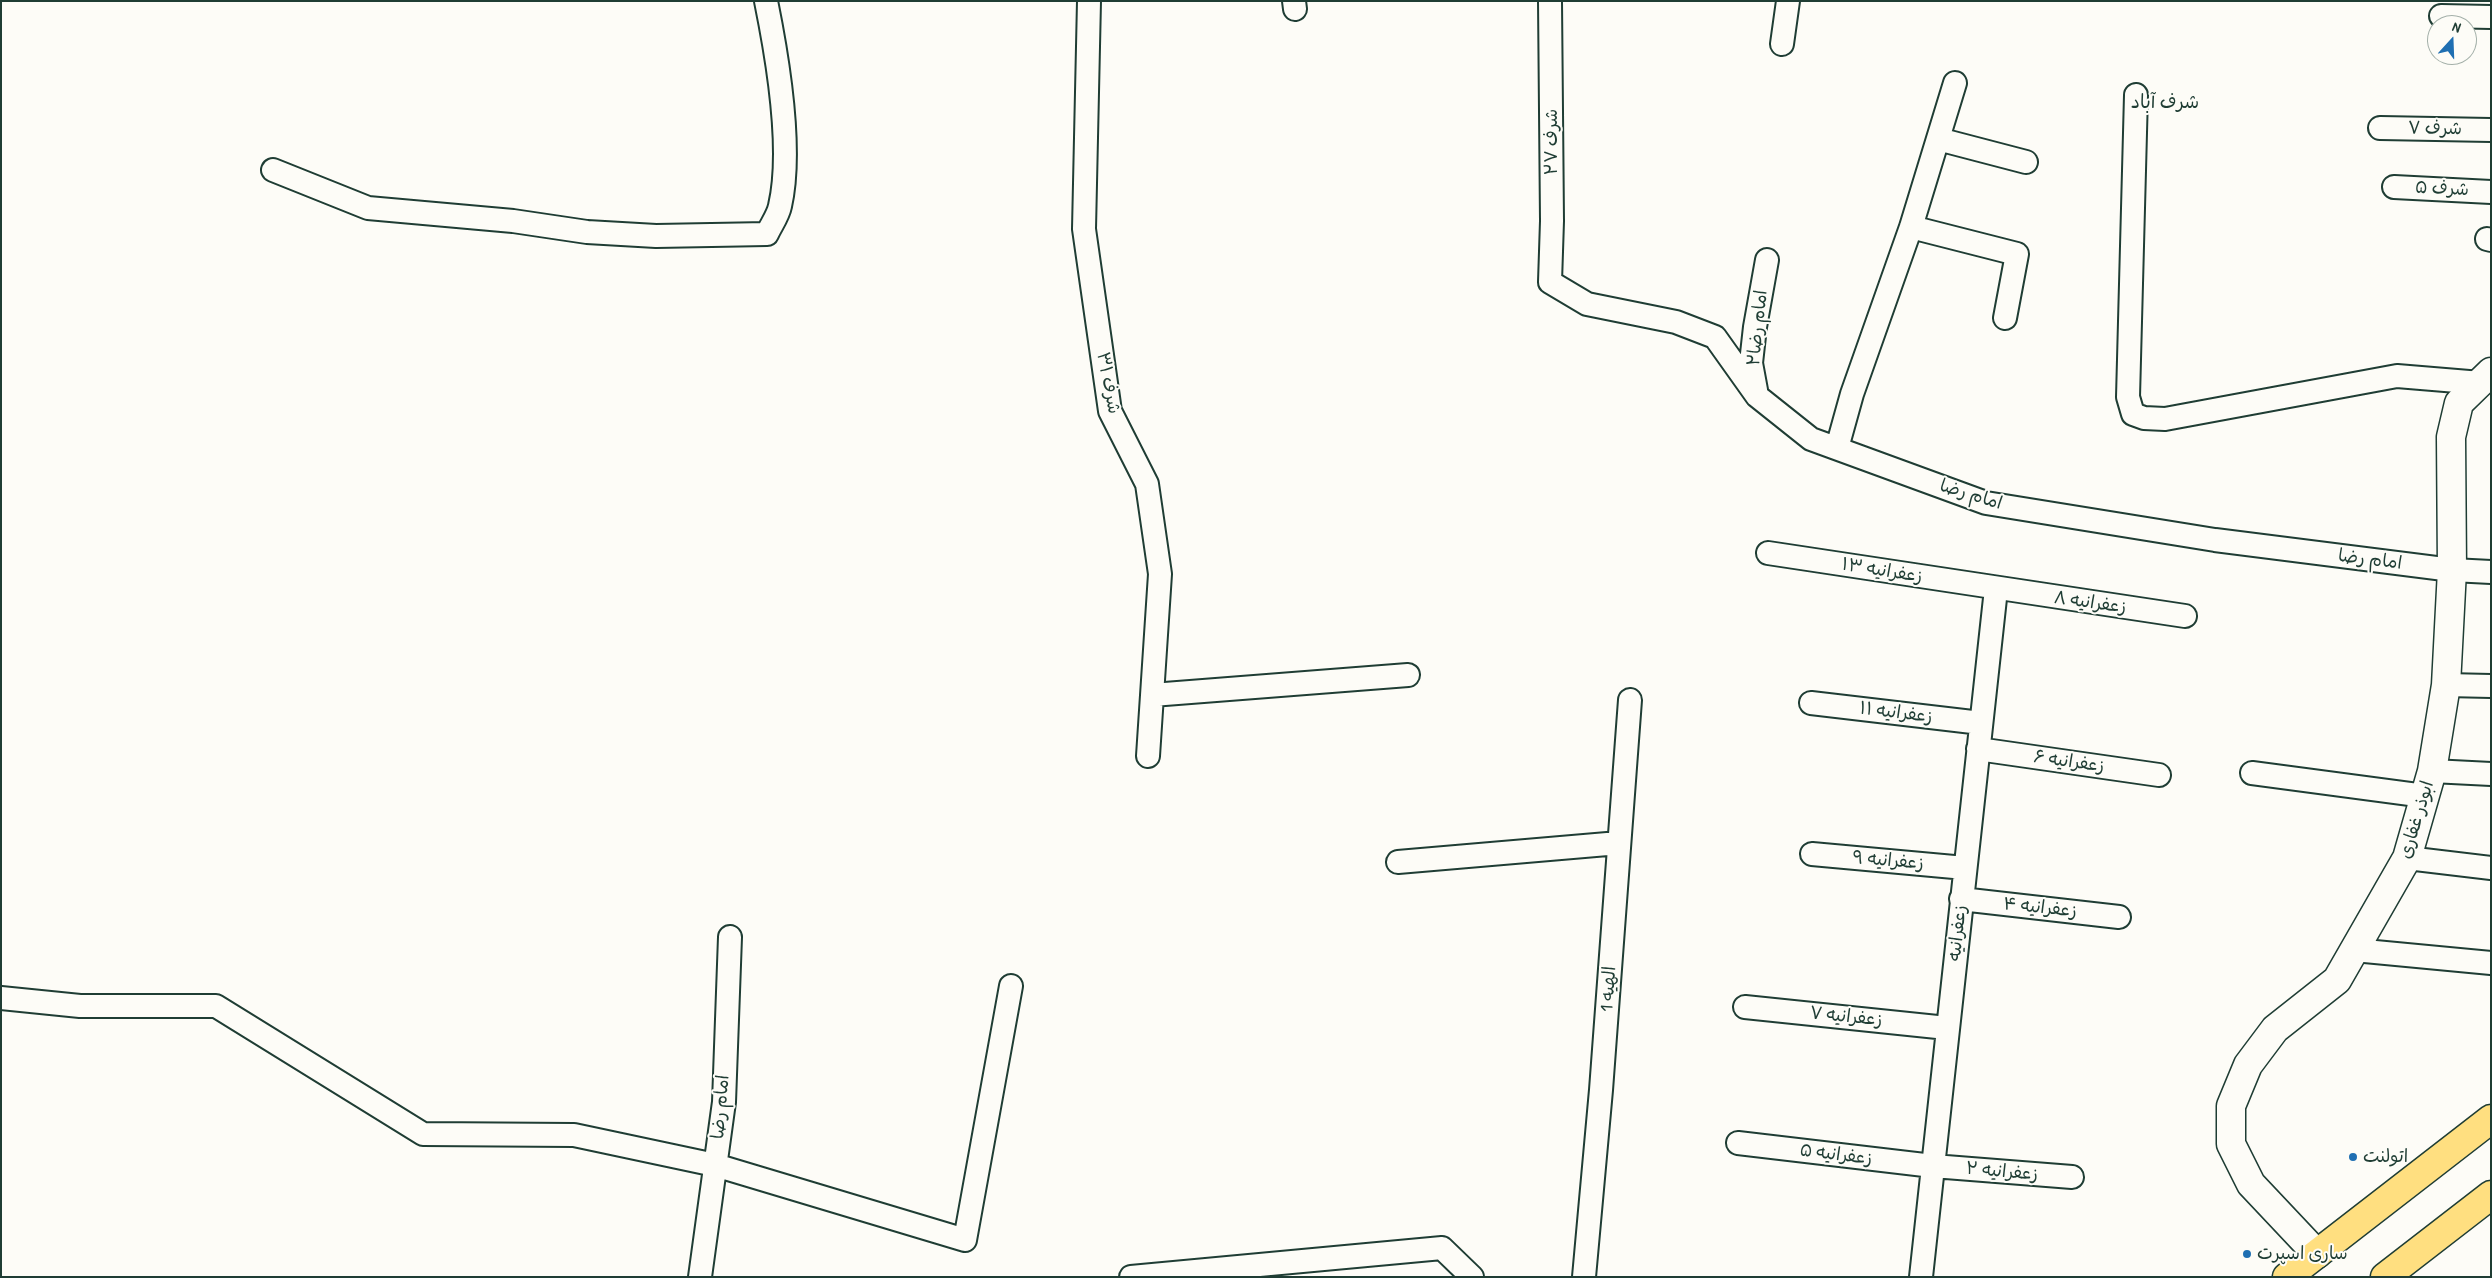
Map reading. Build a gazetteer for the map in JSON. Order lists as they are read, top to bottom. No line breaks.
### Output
{"streets":{"main road":["ابوذر غفاری"],"street":["شرف ۷","شرف ۲۷","شرف ۵","امام رضا۲","شرف ۳۱","امام رضا","زعفرانیه ۱۳","زعفرانیه ۸","زعفرانیه ۱۱","زعفرانیه ۶","زعفرانیه ۹","زعفرانیه ۴","زعفرانیه","الهیه 1","زعفرانیه ۷","زعفرانیه ۵","زعفرانیه ۲"]},"crossings":[["شرف ۲۷","امام رضا"],["امام رضا۲","امام رضا"],["امام رضا","ابوذر غفاری"],["زعفرانیه ۱۳","زعفرانیه ۸"],["زعفرانیه ۱۳","زعفرانیه"],["زعفرانیه ۸","زعفرانیه"],["زعفرانیه ۱۱","زعفرانیه"],["زعفرانیه ۶","زعفرانیه"],["زعفرانیه ۹","زعفرانیه"],["زعفرانیه ۴","زعفرانیه"],["زعفرانیه","زعفرانیه ۷"],["زعفرانیه","زعفرانیه ۵"],["زعفرانیه","زعفرانیه ۲"],["زعفرانیه ۵","زعفرانیه ۲"]],"districts":["شرف آباد"],"places":["اتولنت","ساری اسپرت"],"north":"top"}
